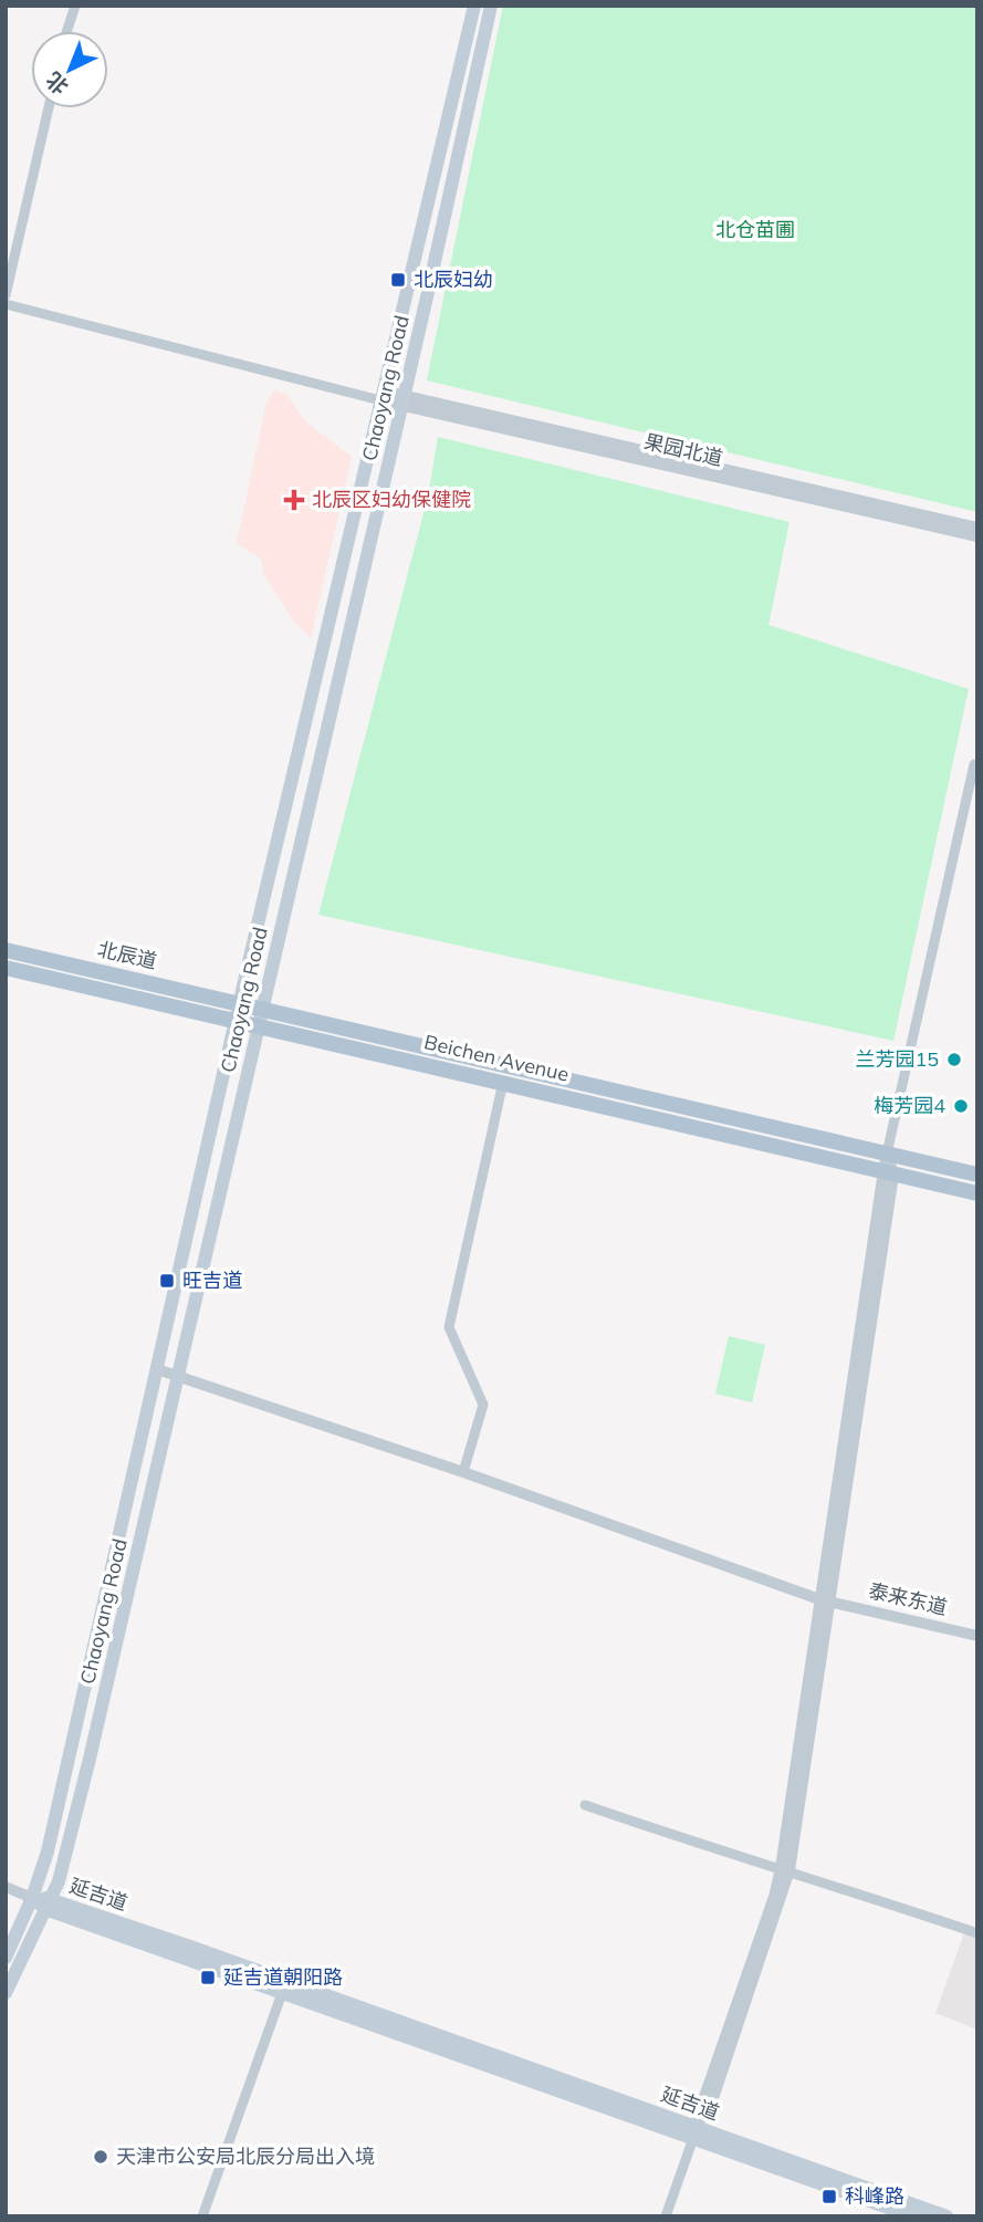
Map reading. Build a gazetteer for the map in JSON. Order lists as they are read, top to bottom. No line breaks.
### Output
{"streets":{"main road":["Chaoyang Road","北辰道","Beichen Avenue","延吉道"],"street":["果园北道","泰来东道"]},"crossings":[["Chaoyang Road","果园北道"],["Chaoyang Road","北辰道"],["Chaoyang Road","Beichen Avenue"],["Chaoyang Road","泰来东道"],["Chaoyang Road","延吉道"],["北辰道","Beichen Avenue"]],"parks":["北仓苗圃"],"places":{"transit":["北辰妇幼","旺吉道","延吉道朝阳路","科峰路"],"health":["北辰区妇幼保健院"],"other":["兰芳园15","梅芳园4","天津市公安局北辰分局出入境"]},"north":"bottom left"}
